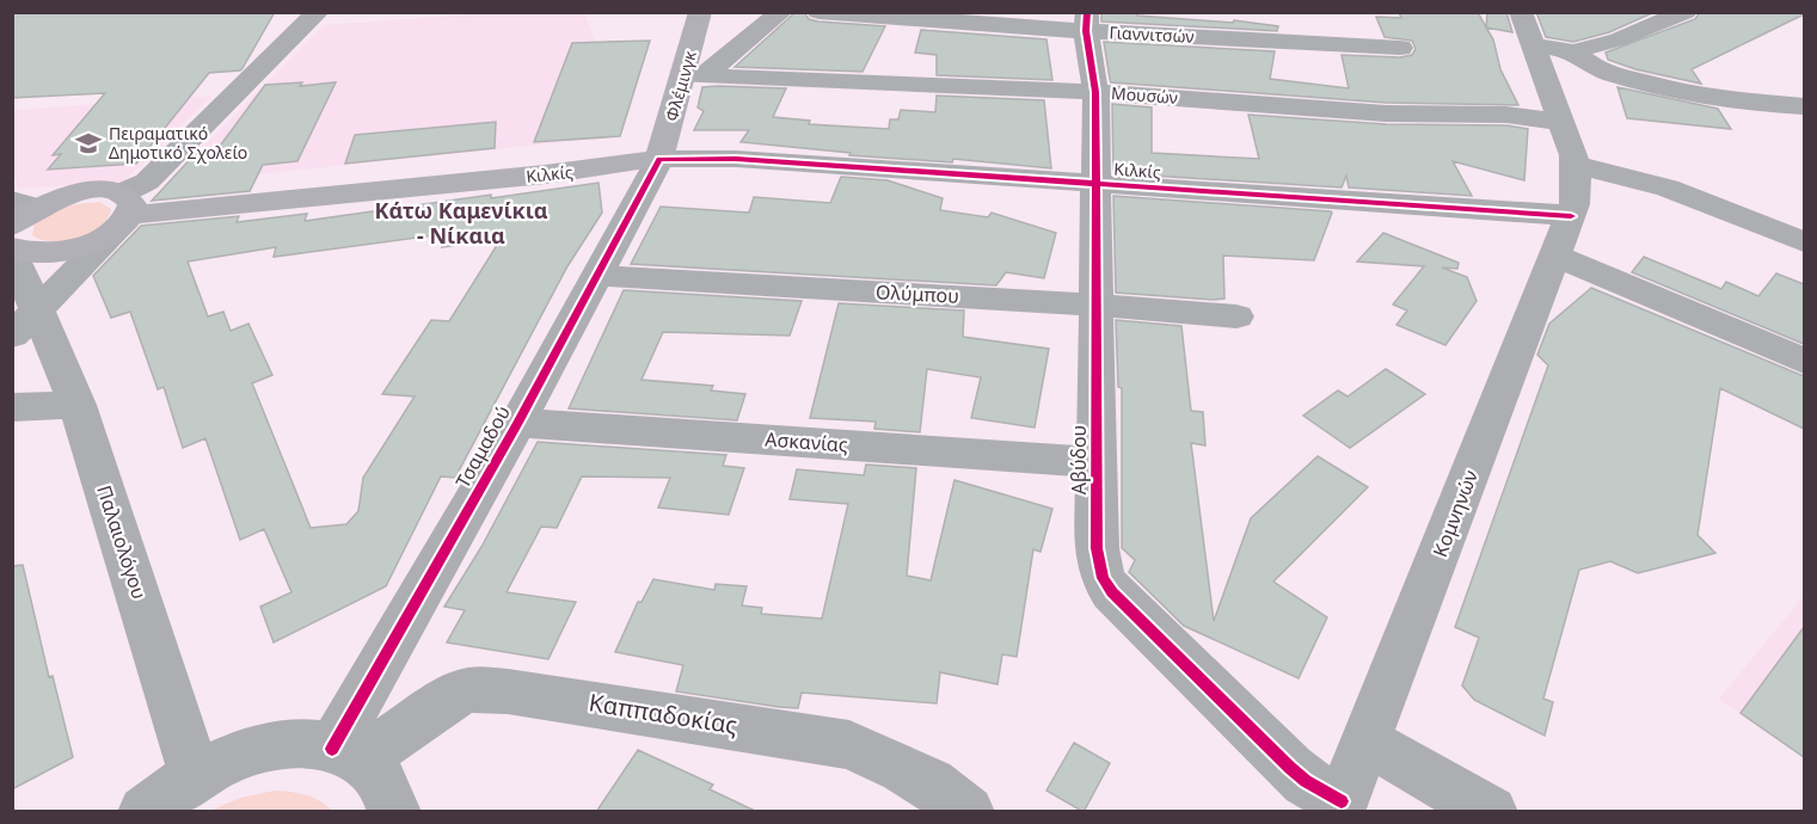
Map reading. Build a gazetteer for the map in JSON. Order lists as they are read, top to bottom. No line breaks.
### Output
{"streets":{"main road":["Φλέμινγκ","Κιλκίς"],"street":["Γιαννιτσών","Μουσών","Ολύμπου","Ασκανίας","Τσαμαδού","Αβύδου","Κομνηνών","Παλαιολόγου","Καππαδοκίας"]},"crossings":[["Γιαννιτσών","Αβύδου"],["Φλέμινγκ","Μουσών"],["Φλέμινγκ","Κιλκίς"],["Φλέμινγκ","Τσαμαδού"],["Μουσών","Αβύδου"],["Μουσών","Κομνηνών"],["Κιλκίς","Τσαμαδού"],["Κιλκίς","Αβύδου"],["Κιλκίς","Κομνηνών"],["Ολύμπου","Τσαμαδού"],["Ολύμπου","Αβύδου"],["Ασκανίας","Τσαμαδού"],["Ασκανίας","Αβύδου"],["Τσαμαδού","Καππαδοκίας"],["Αβύδου","Κομνηνών"]],"districts":["Κάτω Καμενίκια - Νίκαια"],"places":{"school or university":["Πειραματικό Δημοτικό Σχολείο"]}}
